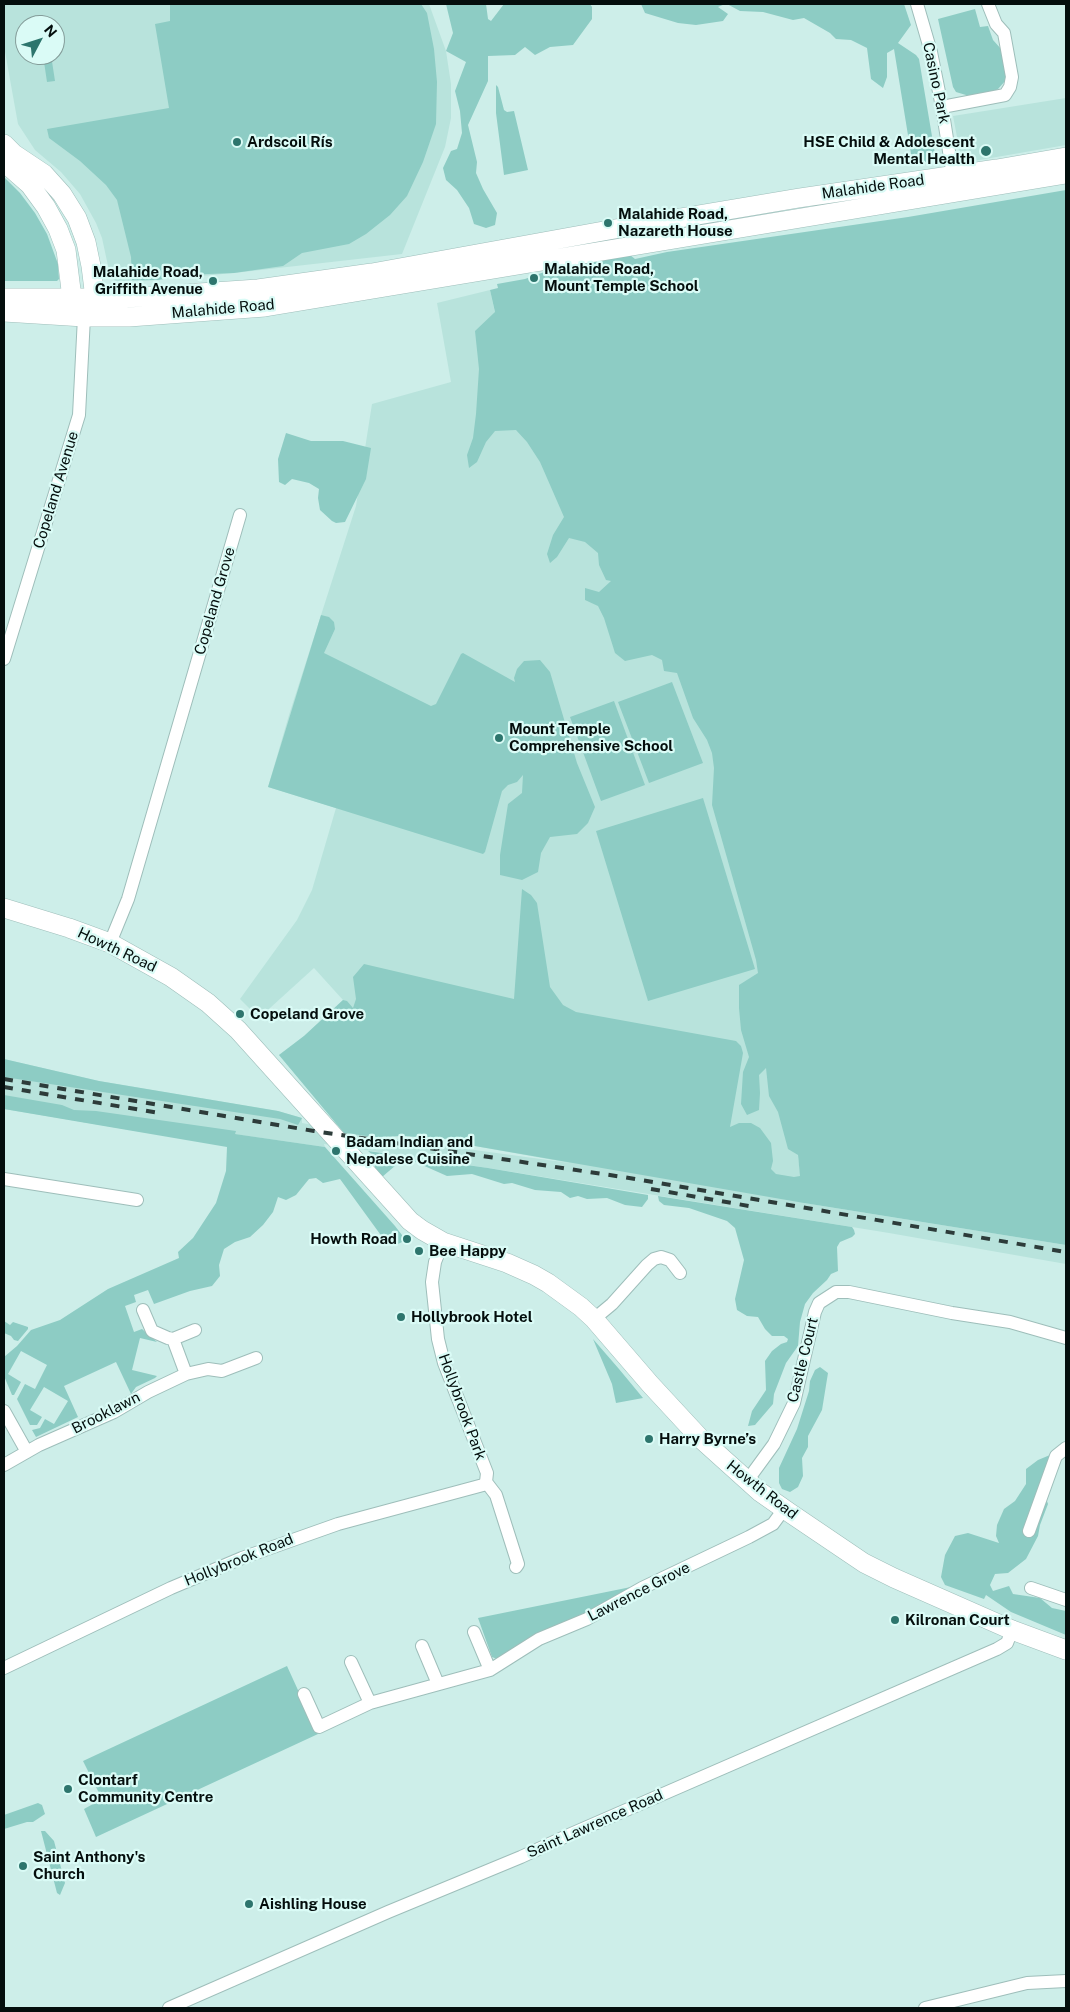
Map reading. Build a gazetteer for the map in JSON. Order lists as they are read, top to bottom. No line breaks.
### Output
{"streets":{"main road":["Malahide Road","Howth Road"],"street":["Casino Park","Copeland Avenue","Copeland Grove","Castle Court","Hollybrook Park","Brooklawn","Hollybrook Road","Lawrence Grove","Saint Lawrence Road"]},"crossings":[["Casino Park","Malahide Road"],["Malahide Road","Copeland Avenue"],["Copeland Grove","Howth Road"],["Howth Road","Castle Court"],["Howth Road","Hollybrook Park"],["Howth Road","Lawrence Grove"],["Howth Road","Saint Lawrence Road"],["Hollybrook Park","Hollybrook Road"]],"places":["Ardscoil Rís","HSE Child & Adolescent Mental Health","Malahide Road, Nazareth House","Malahide Road, Mount Temple School","Malahide Road, Griffith Avenue","Mount Temple Comprehensive School","Copeland Grove","Badam Indian and Nepalese Cuisine","Howth Road","Bee Happy","Hollybrook Hotel","Harry Byrne’s","Kilronan Court","Clontarf Community Centre","Saint Anthony's Church","Aishling House"],"north":"top right"}
